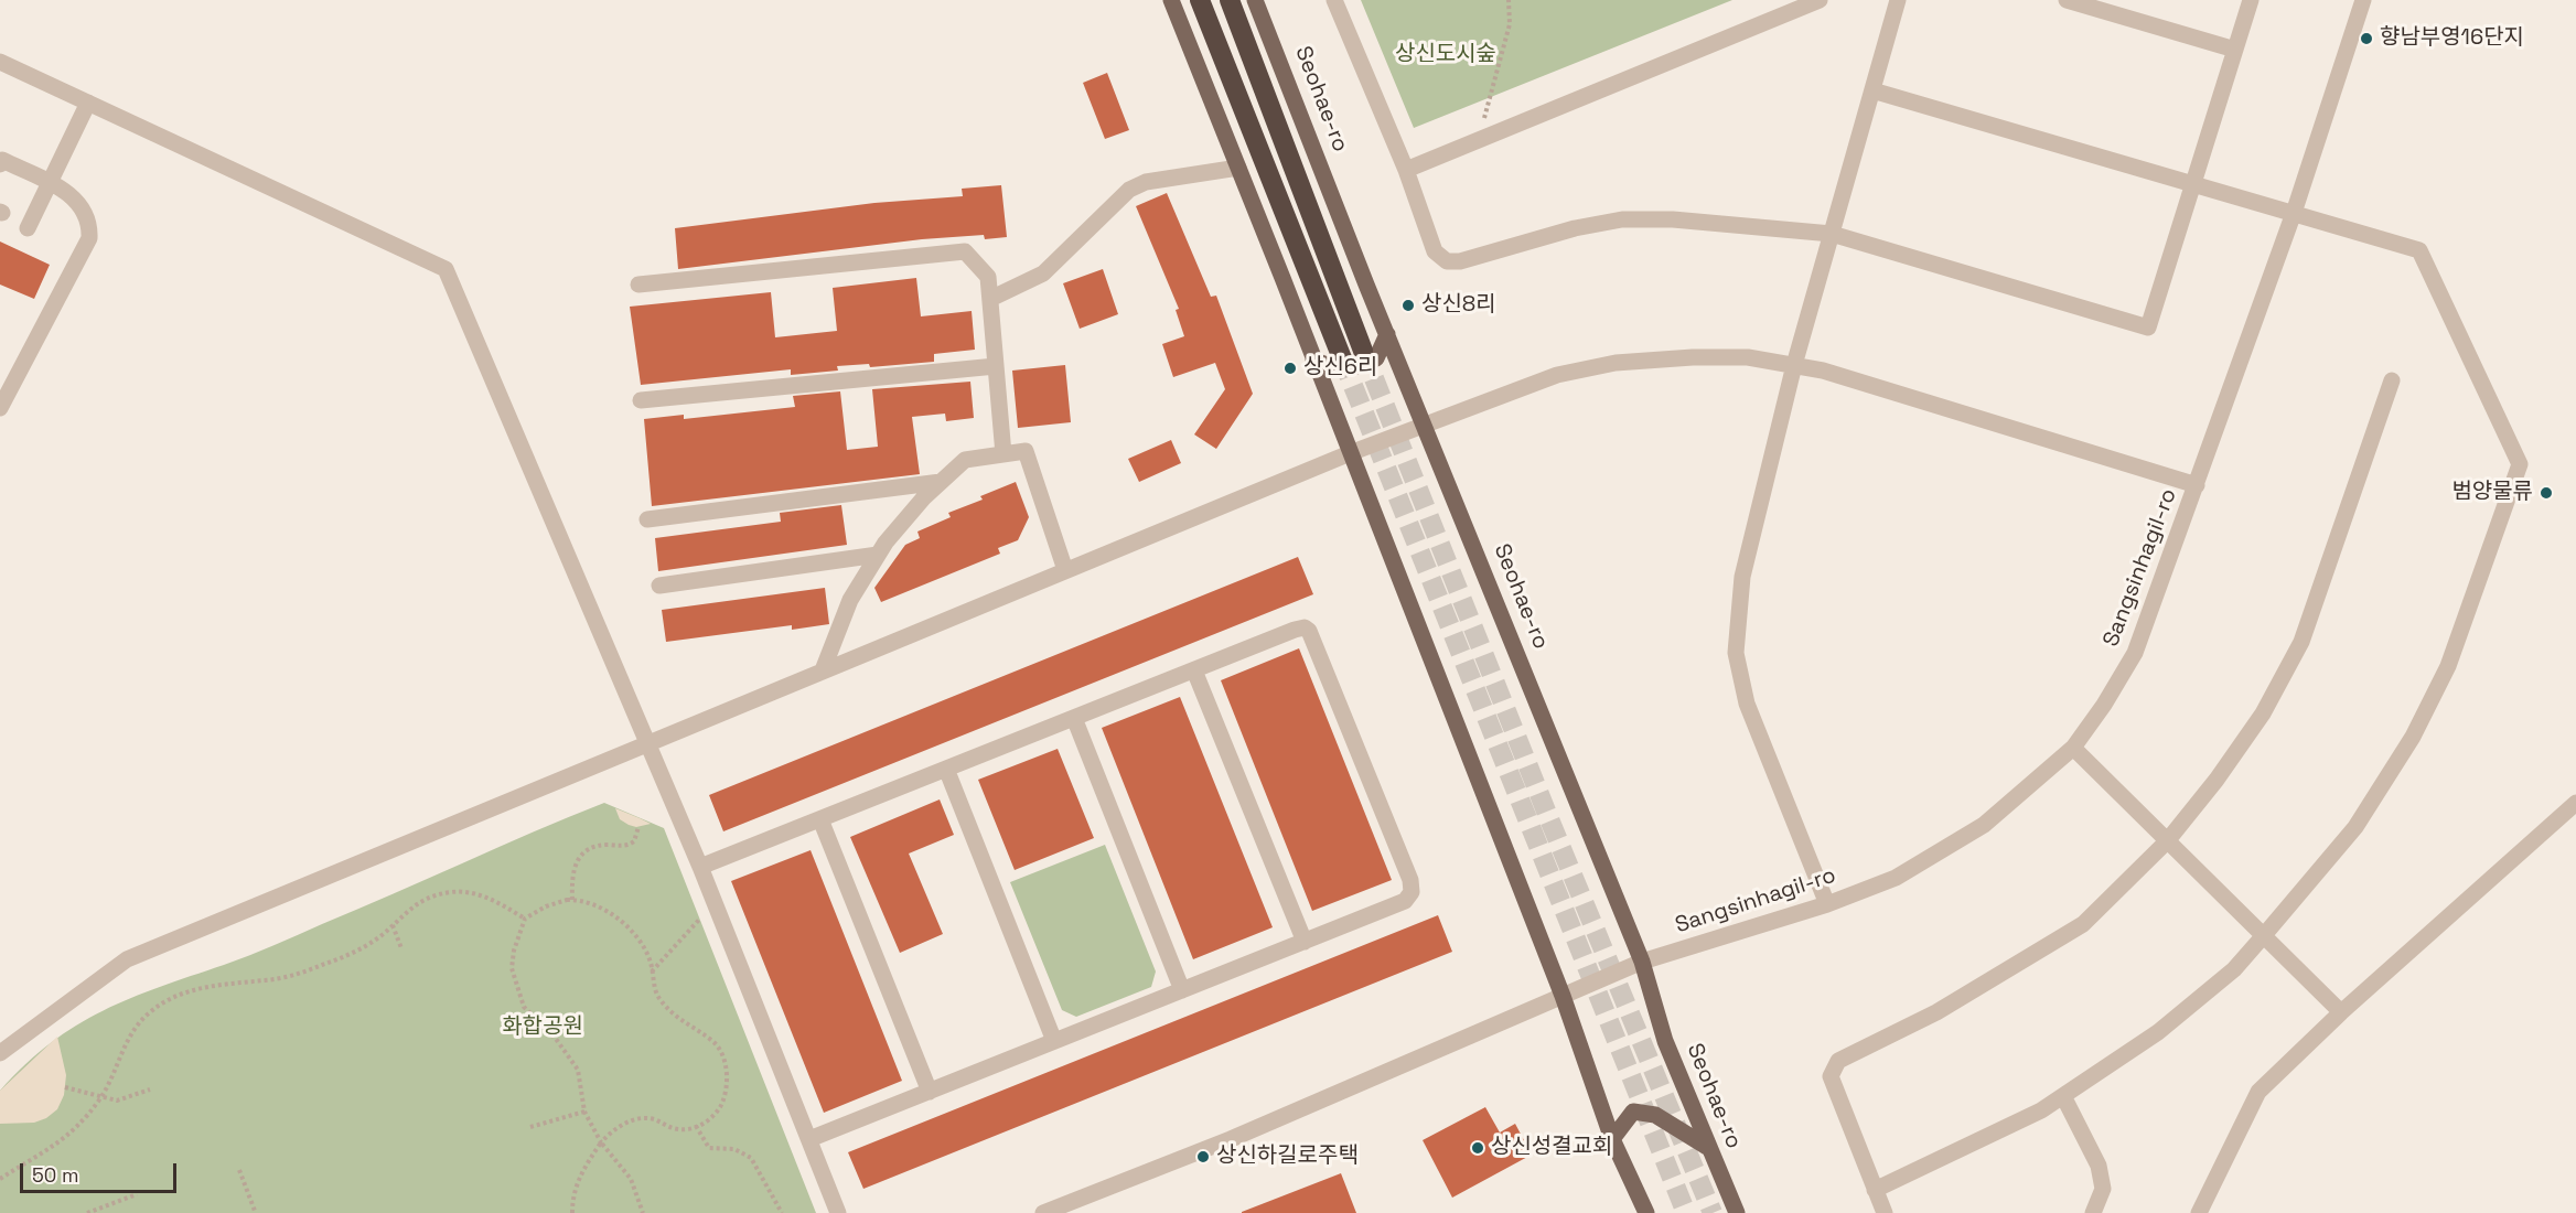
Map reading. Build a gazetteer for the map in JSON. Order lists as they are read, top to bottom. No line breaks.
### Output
{"streets":{"main road":["Seohae-ro"],"street":["Sangsinhagil-ro"]},"crossings":[["Seohae-ro","Sangsinhagil-ro"]],"parks":["상신도시숲","화합공원"],"places":["향남부영16단지","상신8리","상신6리","범양물류","상신성결교회","상신하길로주택"],"scale_bar":"50 m"}
